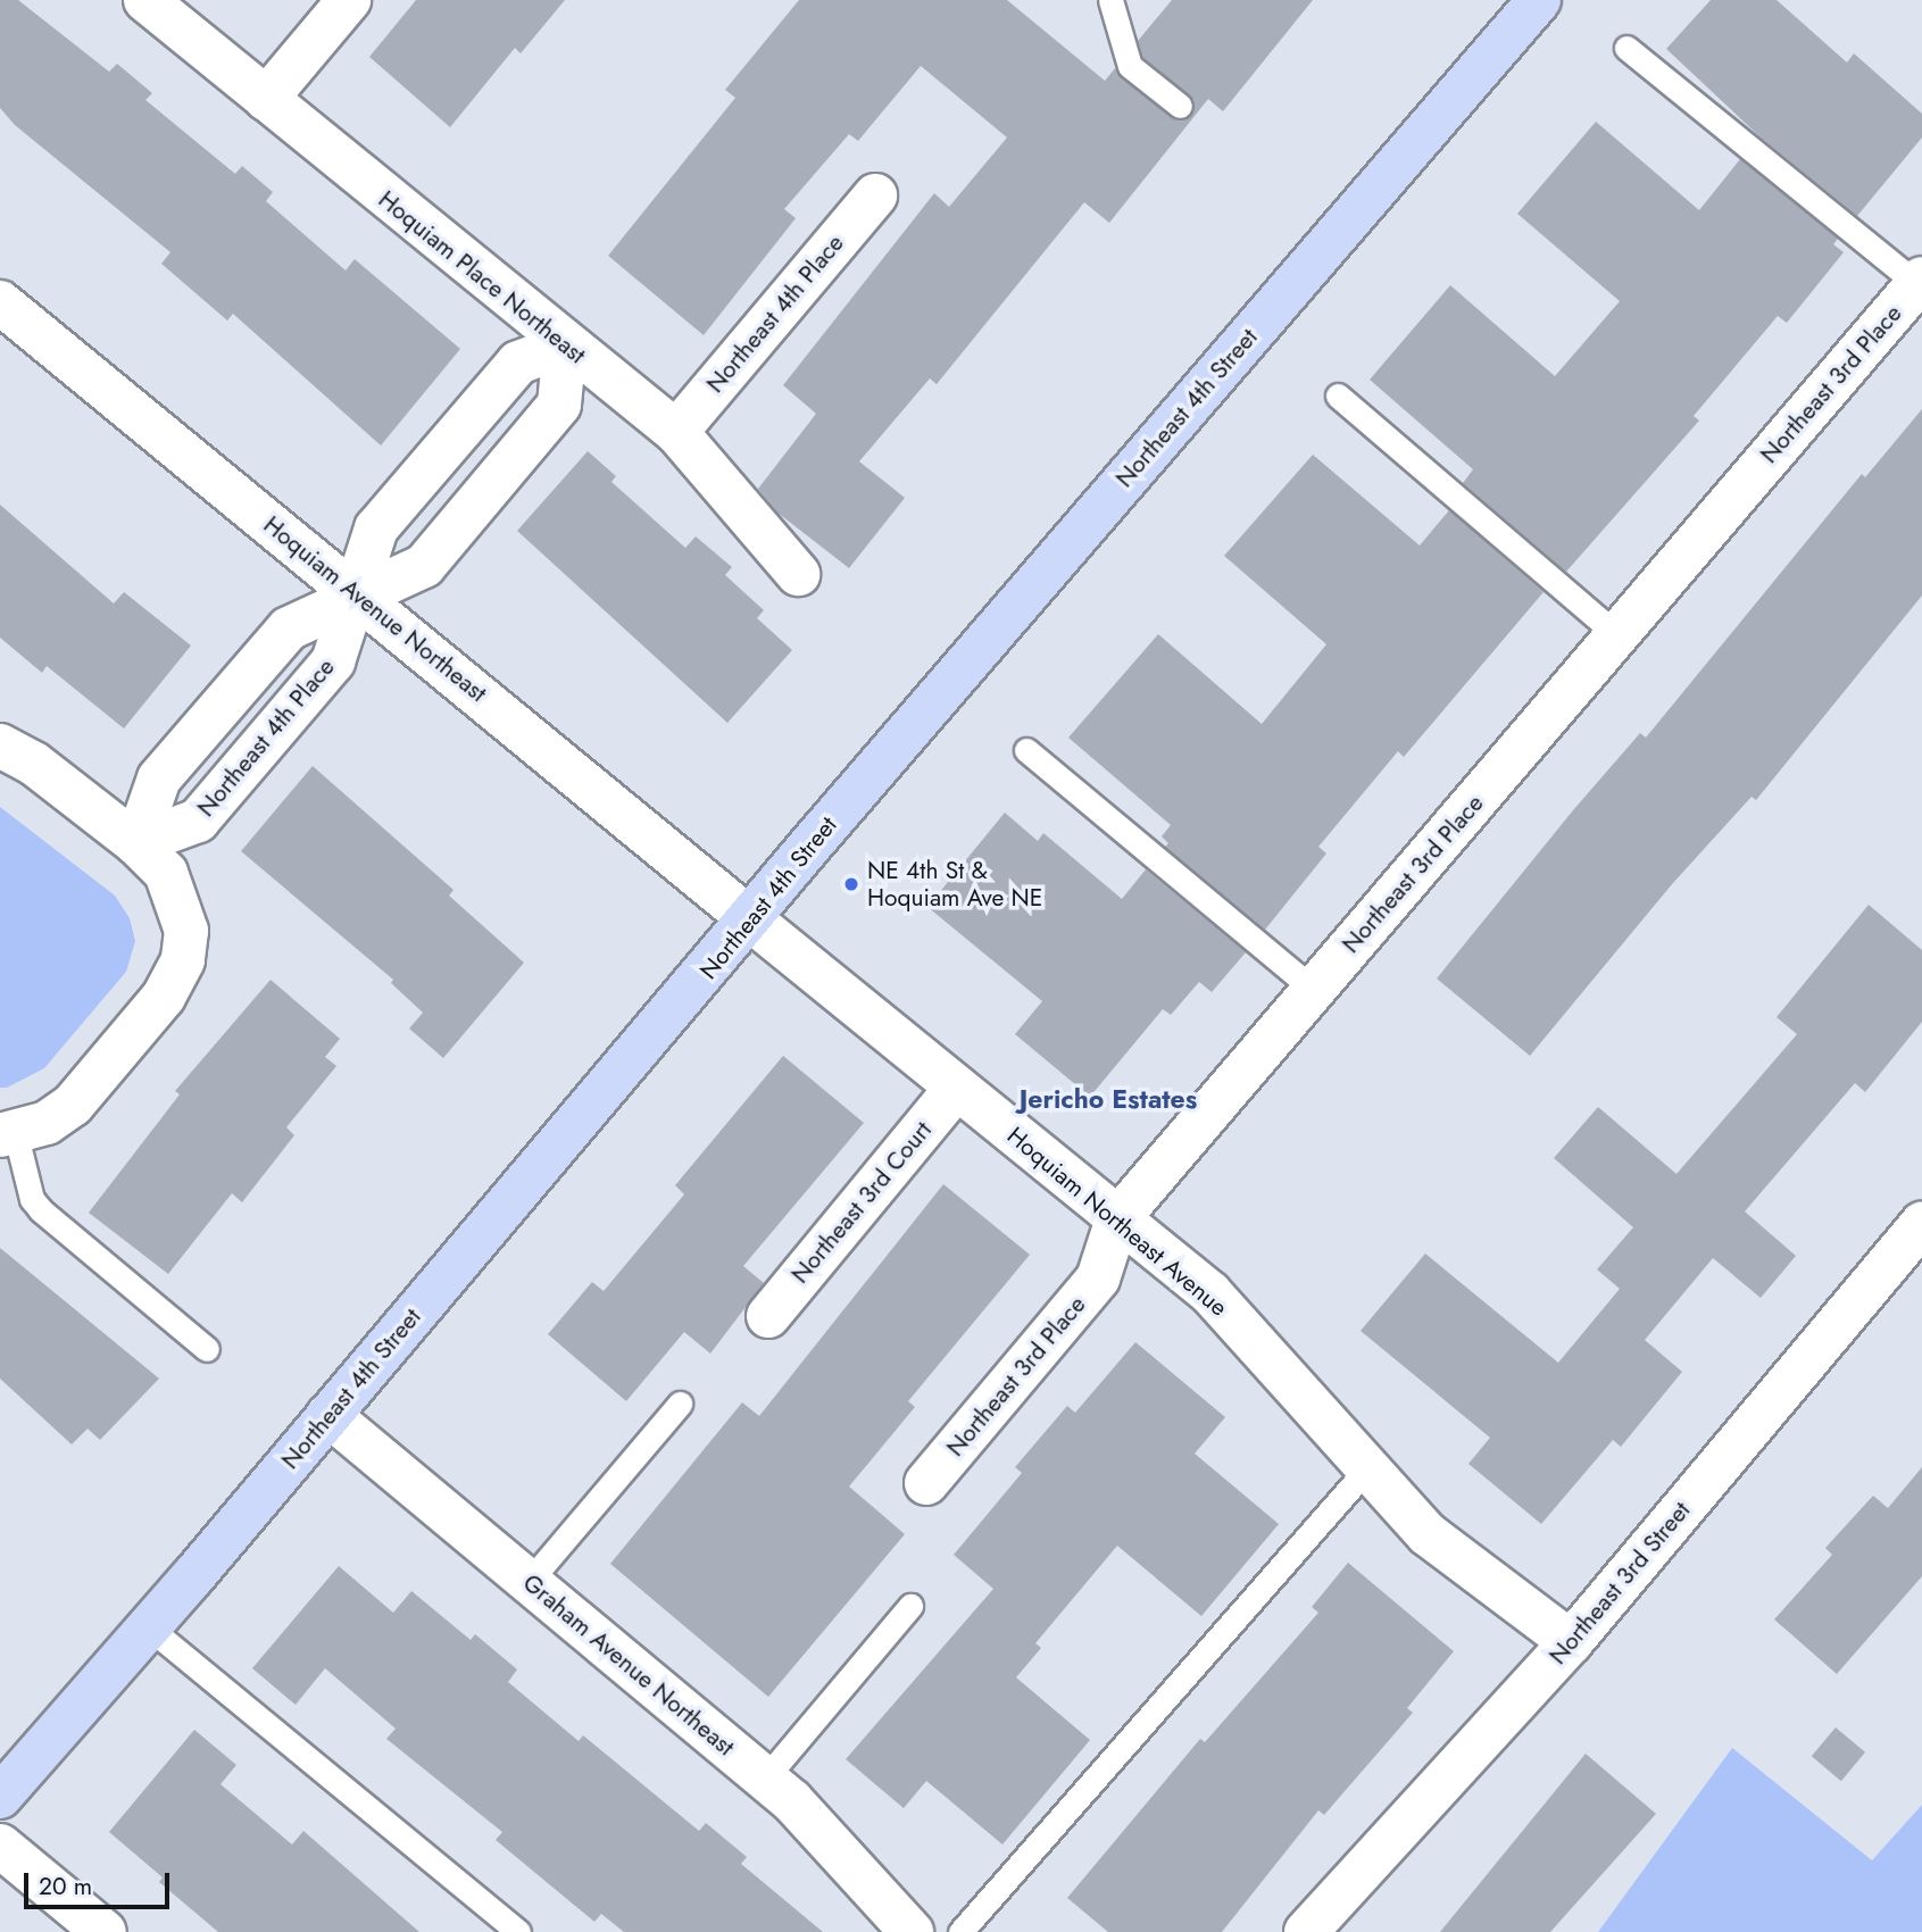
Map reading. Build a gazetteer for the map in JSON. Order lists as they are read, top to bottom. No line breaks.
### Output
{"streets":{"main road":["Northeast 4th Street"],"street":["Hoquiam Place Northeast","Northeast 4th Place","Northeast 3rd Place","Hoquiam Avenue Northeast","Northeast 3rd Court","Hoquiam Northeast Avenue","Northeast 3rd Street","Graham Avenue Northeast"]},"crossings":[["Hoquiam Place Northeast","Northeast 4th Place"],["Northeast 4th Place","Hoquiam Avenue Northeast"],["Northeast 3rd Place","Hoquiam Northeast Avenue"],["Northeast 4th Street","Hoquiam Avenue Northeast"],["Northeast 4th Street","Hoquiam Northeast Avenue"],["Northeast 4th Street","Graham Avenue Northeast"],["Hoquiam Avenue Northeast","Hoquiam Northeast Avenue"],["Northeast 3rd Court","Hoquiam Northeast Avenue"],["Hoquiam Northeast Avenue","Northeast 3rd Street"]],"districts":["Jericho Estates"],"places":["NE 4th St & Hoquiam Ave NE"],"scale_bar":"20 m"}
